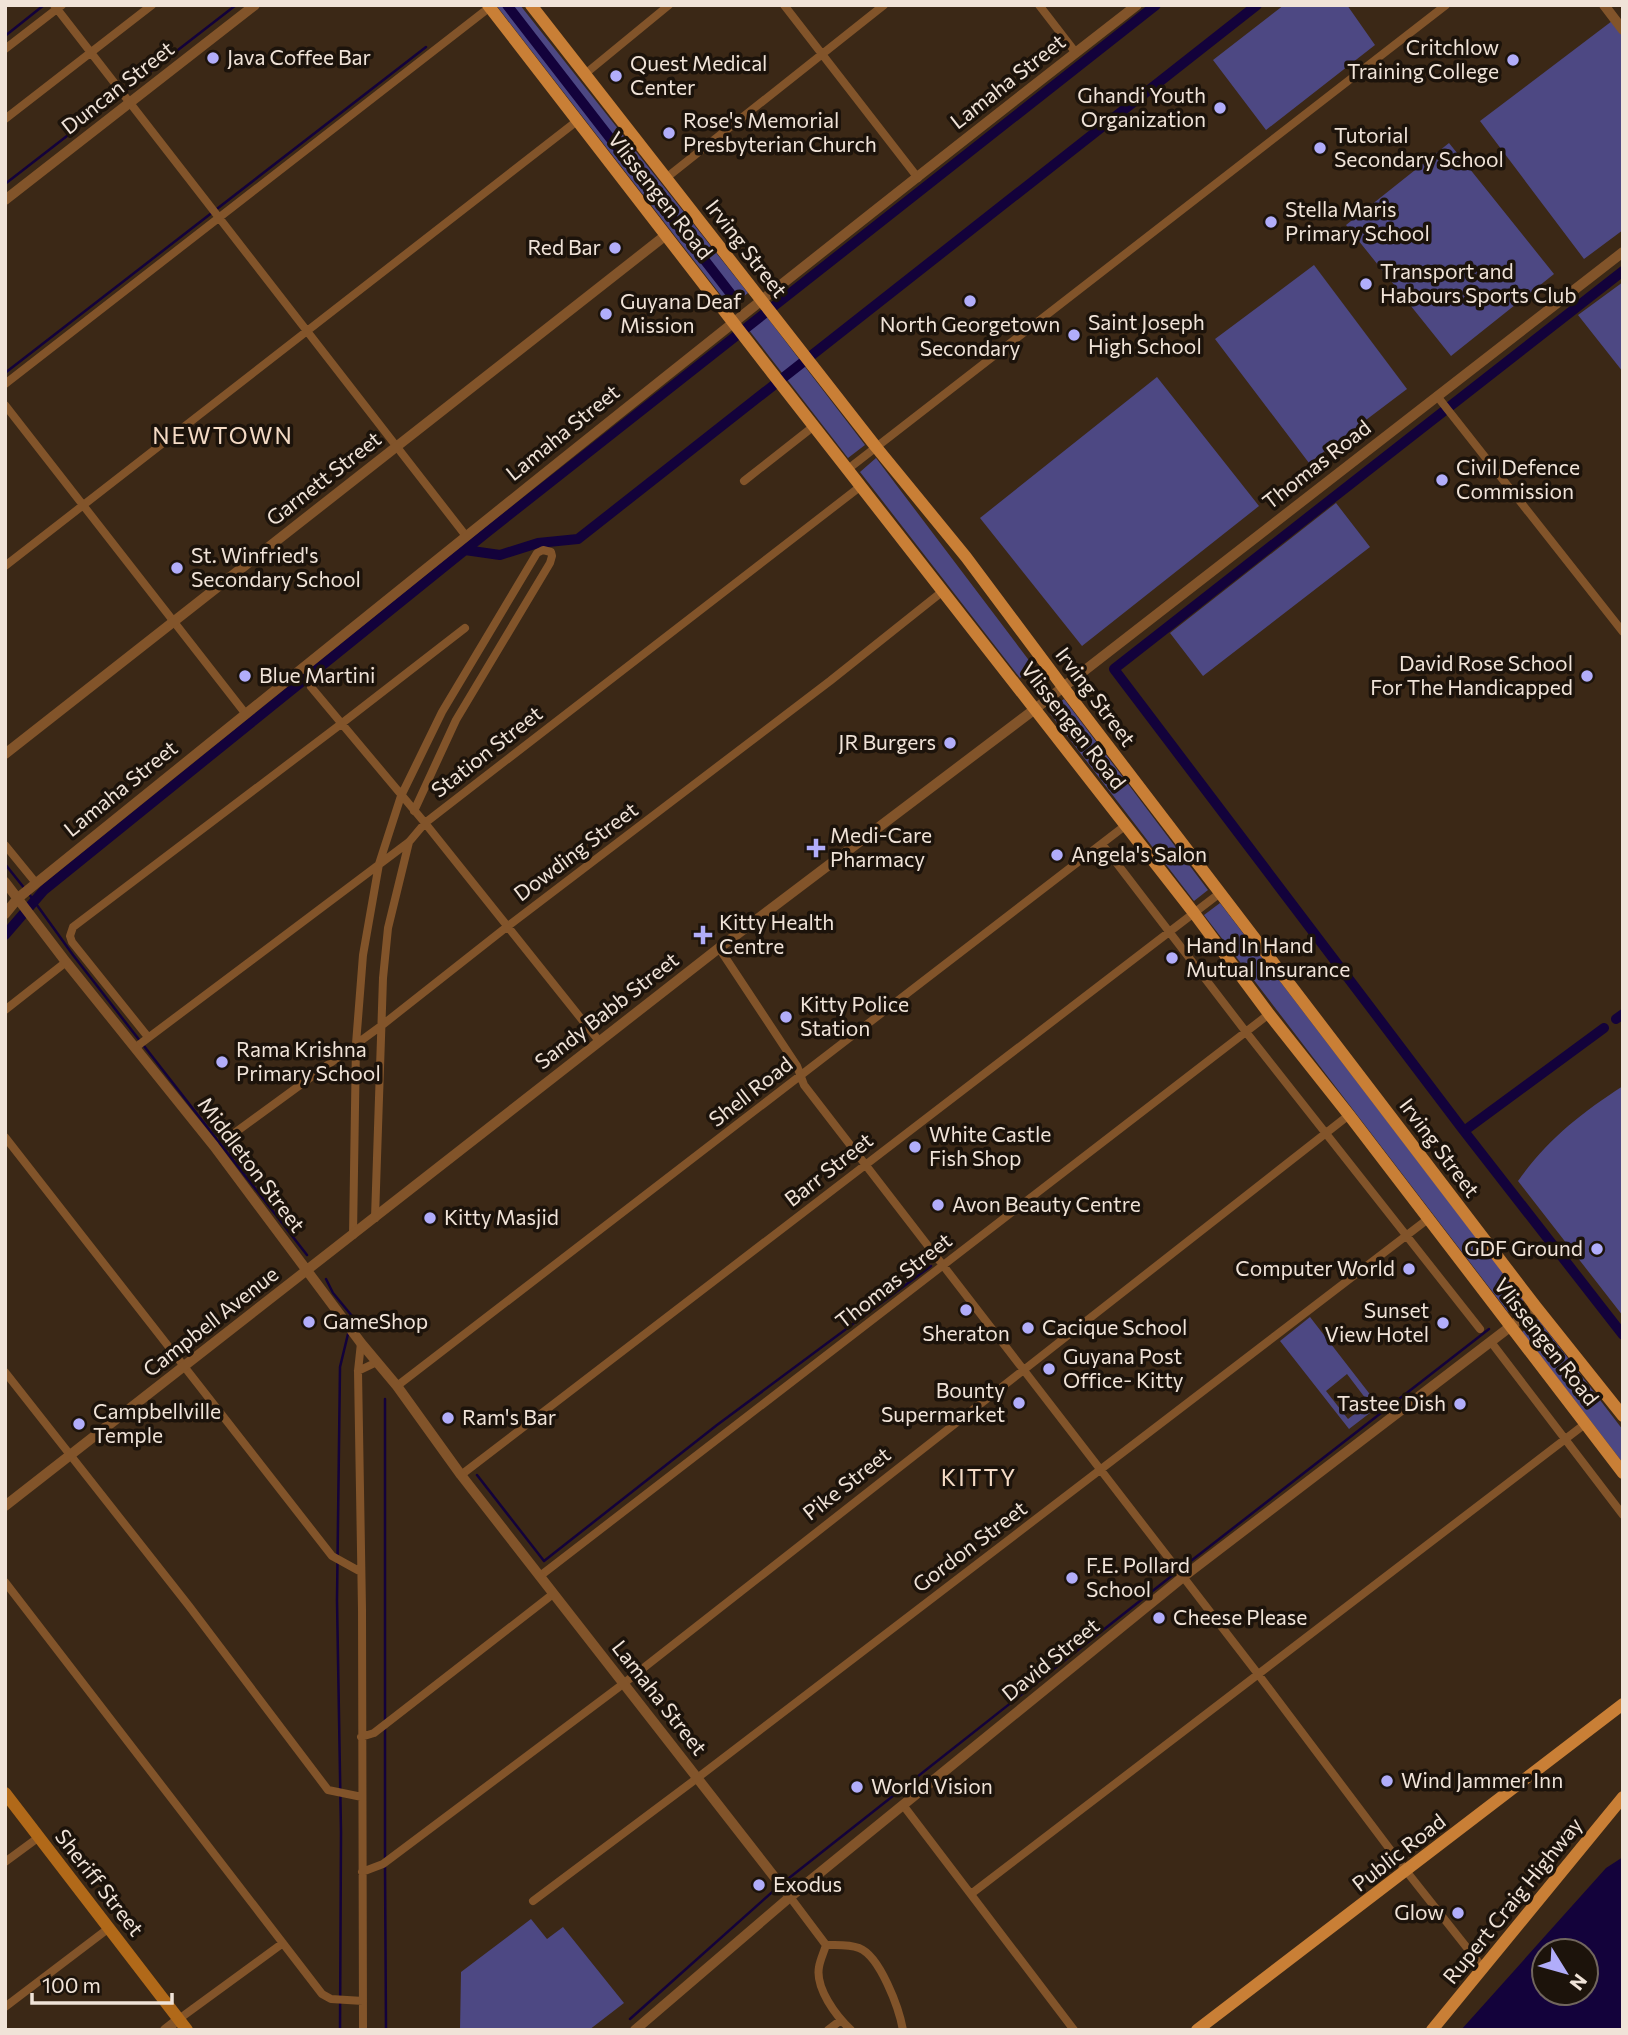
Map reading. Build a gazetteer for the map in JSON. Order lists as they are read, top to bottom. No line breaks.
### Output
{"streets":{"main road":["Vlissengen Road","Irving Street","Public Road","Sheriff Street","Rupert Craig Highway"],"street":["Lamaha Street","Duncan Street","Thomas Road","Garnett Street","Station Street","Dowding Street","Sandy Babb Street","Shell Road","Middleton Street","Barr Street","Thomas Street","Campbell Avenue","Pike Street","Gordon Street","David Street"]},"crossings":[["Lamaha Street","Vlissengen Road"],["Lamaha Street","Irving Street"],["Lamaha Street","Middleton Street"],["Lamaha Street","Barr Street"],["Lamaha Street","Thomas Street"],["Lamaha Street","Pike Street"],["Lamaha Street","Gordon Street"],["Lamaha Street","David Street"],["Vlissengen Road","Thomas Road"],["Vlissengen Road","Garnett Street"],["Vlissengen Road","Station Street"],["Vlissengen Road","Dowding Street"],["Vlissengen Road","Sandy Babb Street"],["Vlissengen Road","Shell Road"],["Vlissengen Road","Barr Street"],["Vlissengen Road","Thomas Street"],["Vlissengen Road","Pike Street"],["Vlissengen Road","Gordon Street"],["Vlissengen Road","David Street"],["Irving Street","Thomas Road"],["Irving Street","Barr Street"],["Irving Street","David Street"],["Thomas Road","Sandy Babb Street"],["Station Street","Middleton Street"],["Sandy Babb Street","Middleton Street"],["Sandy Babb Street","Campbell Avenue"],["Shell Road","Middleton Street"],["Middleton Street","Barr Street"],["Middleton Street","Campbell Avenue"]],"districts":["NEWTOWN","KITTY"],"places":{"other":["Java Coffee Bar","Critchlow Training College","Quest Medical Center","Ghandi Youth Organization","Rose's Memorial Presbyterian Church","Tutorial Secondary School","Stella Maris Primary School","Red Bar","Transport and Habours Sports Club","North Georgetown Secondary","Guyana Deaf Mission","Saint Joseph High School","Civil Defence Commission","St. Winfried's Secondary School","Blue Martini","David Rose School For The Handicapped","JR Burgers","Angela's Salon","Hand In Hand Mutual Insurance","Kitty Police Station","Rama Krishna Primary School","White Castle Fish Shop","Avon Beauty Centre","Kitty Masjid","GDF Ground","Computer World","Sheraton","GameShop","Sunset View Hotel","Cacique School","Guyana Post Office- Kitty","Bounty Supermarket","Tastee Dish","Ram's Bar","Campbellville Temple","F.E. Pollard School","Cheese Please","Wind Jammer Inn","World Vision","Exodus","Glow"],"health":["Medi-Care Pharmacy","Kitty Health Centre"]},"scale_bar":"100 m","north":"bottom right"}
